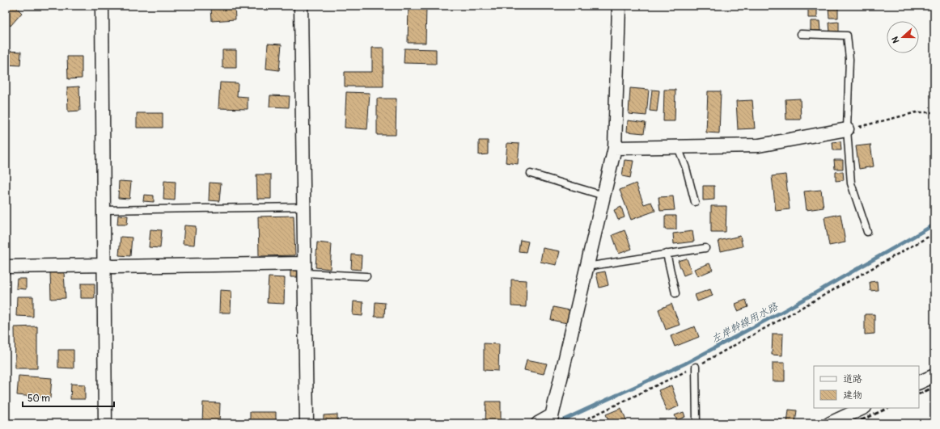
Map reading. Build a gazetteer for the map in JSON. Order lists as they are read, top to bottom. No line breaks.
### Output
{"water":["左岸幹線用水路"],"legend":["道路","建物"],"scale_bar":"50 m","north":"left"}
